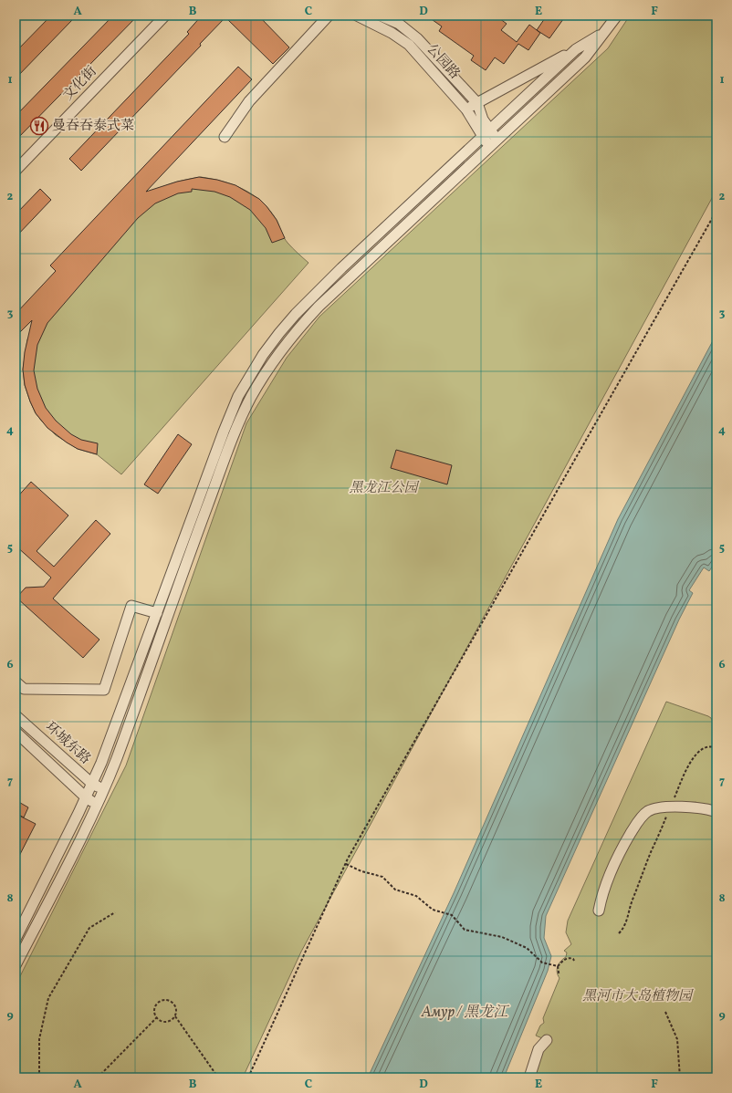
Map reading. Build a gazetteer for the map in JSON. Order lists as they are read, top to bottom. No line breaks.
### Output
{"streets":{"street":["公园路","文化街","环城东路"]},"water":["Амур / 黑龙江"],"parks":["黑龙江公园","黑河市大岛植物园"],"places":{"restaurant":["曼吞吞泰式菜"]},"grid":{"columns":["A","B","C","D","E","F"],"rows":["1","2","3","4","5","6","7","8","9"]}}
